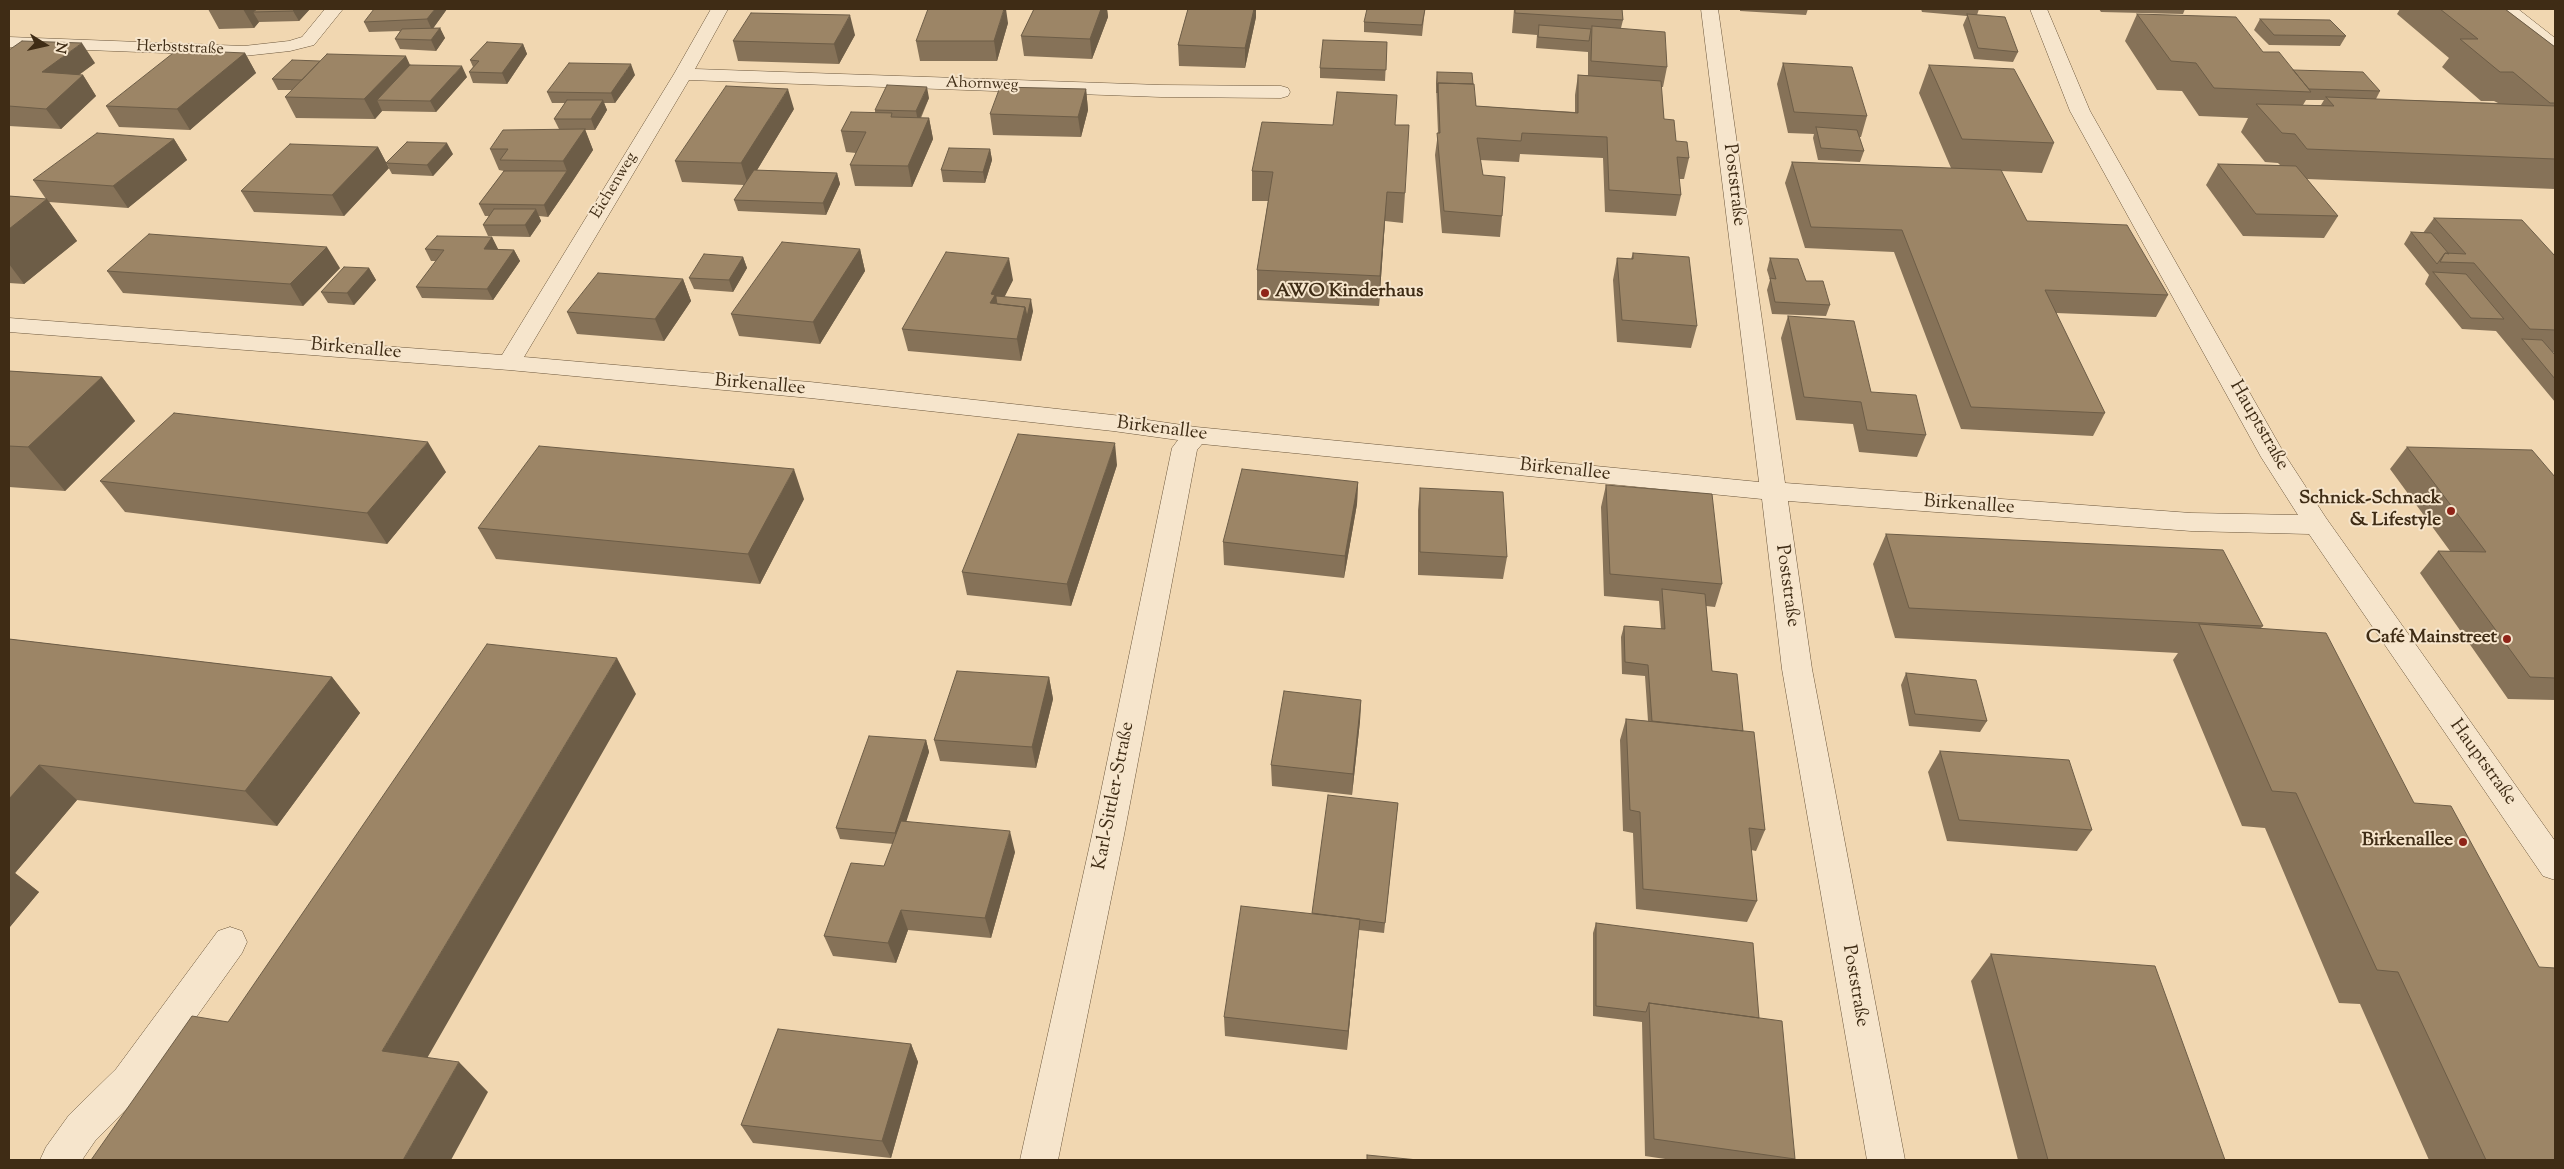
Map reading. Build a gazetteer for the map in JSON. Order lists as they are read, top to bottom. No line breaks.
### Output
{"streets":{"street":["Herbststraße","Ahornweg","Poststraße","Eichenweg","Birkenallee","Hauptstraße","Karl-Sittler-Straße"]},"crossings":[["Ahornweg","Eichenweg"],["Poststraße","Birkenallee"],["Eichenweg","Birkenallee"],["Birkenallee","Hauptstraße"],["Birkenallee","Karl-Sittler-Straße"]],"places":["AWO Kinderhaus","Schnick-Schnack & Lifestyle","Café Mainstreet","Birkenallee"],"north":"right"}
